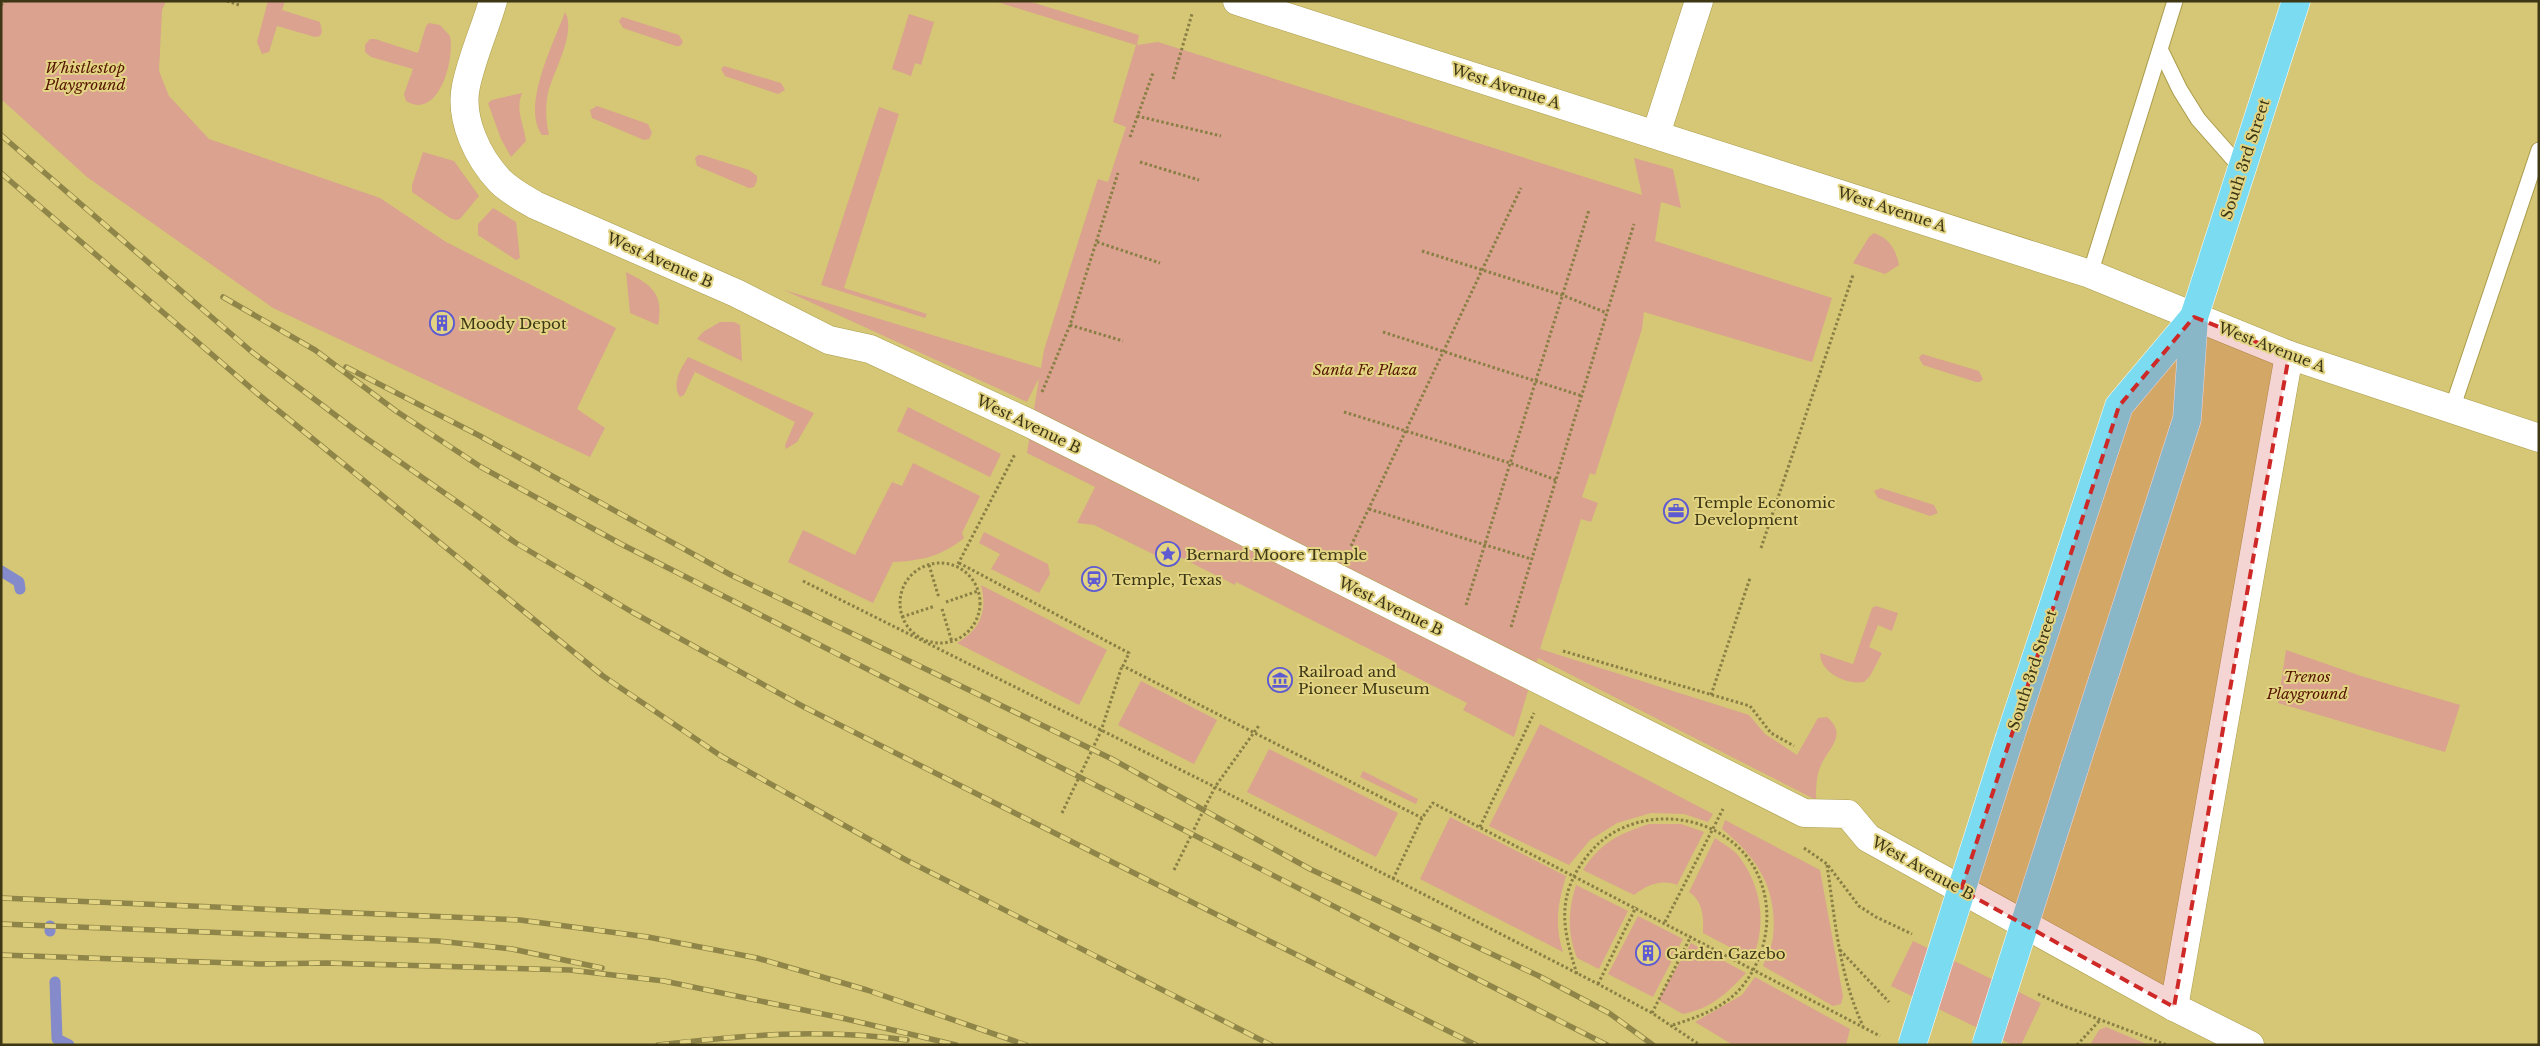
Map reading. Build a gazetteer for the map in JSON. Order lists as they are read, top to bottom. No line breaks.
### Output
{"streets":{"main road":["South 3rd Street"],"street":["West Avenue A","West Avenue B"]},"crossings":[["West Avenue A","South 3rd Street"]],"parks":["Whistlestop Playground","Santa Fe Plaza","Trenos Playground"],"places":{"building":["Moody Depot","Garden Gazebo"],"office":["Temple Economic Development"],"place":["Bernard Moore Temple"],"station":["Temple, Texas"],"museum":["Railroad and Pioneer Museum"]}}
